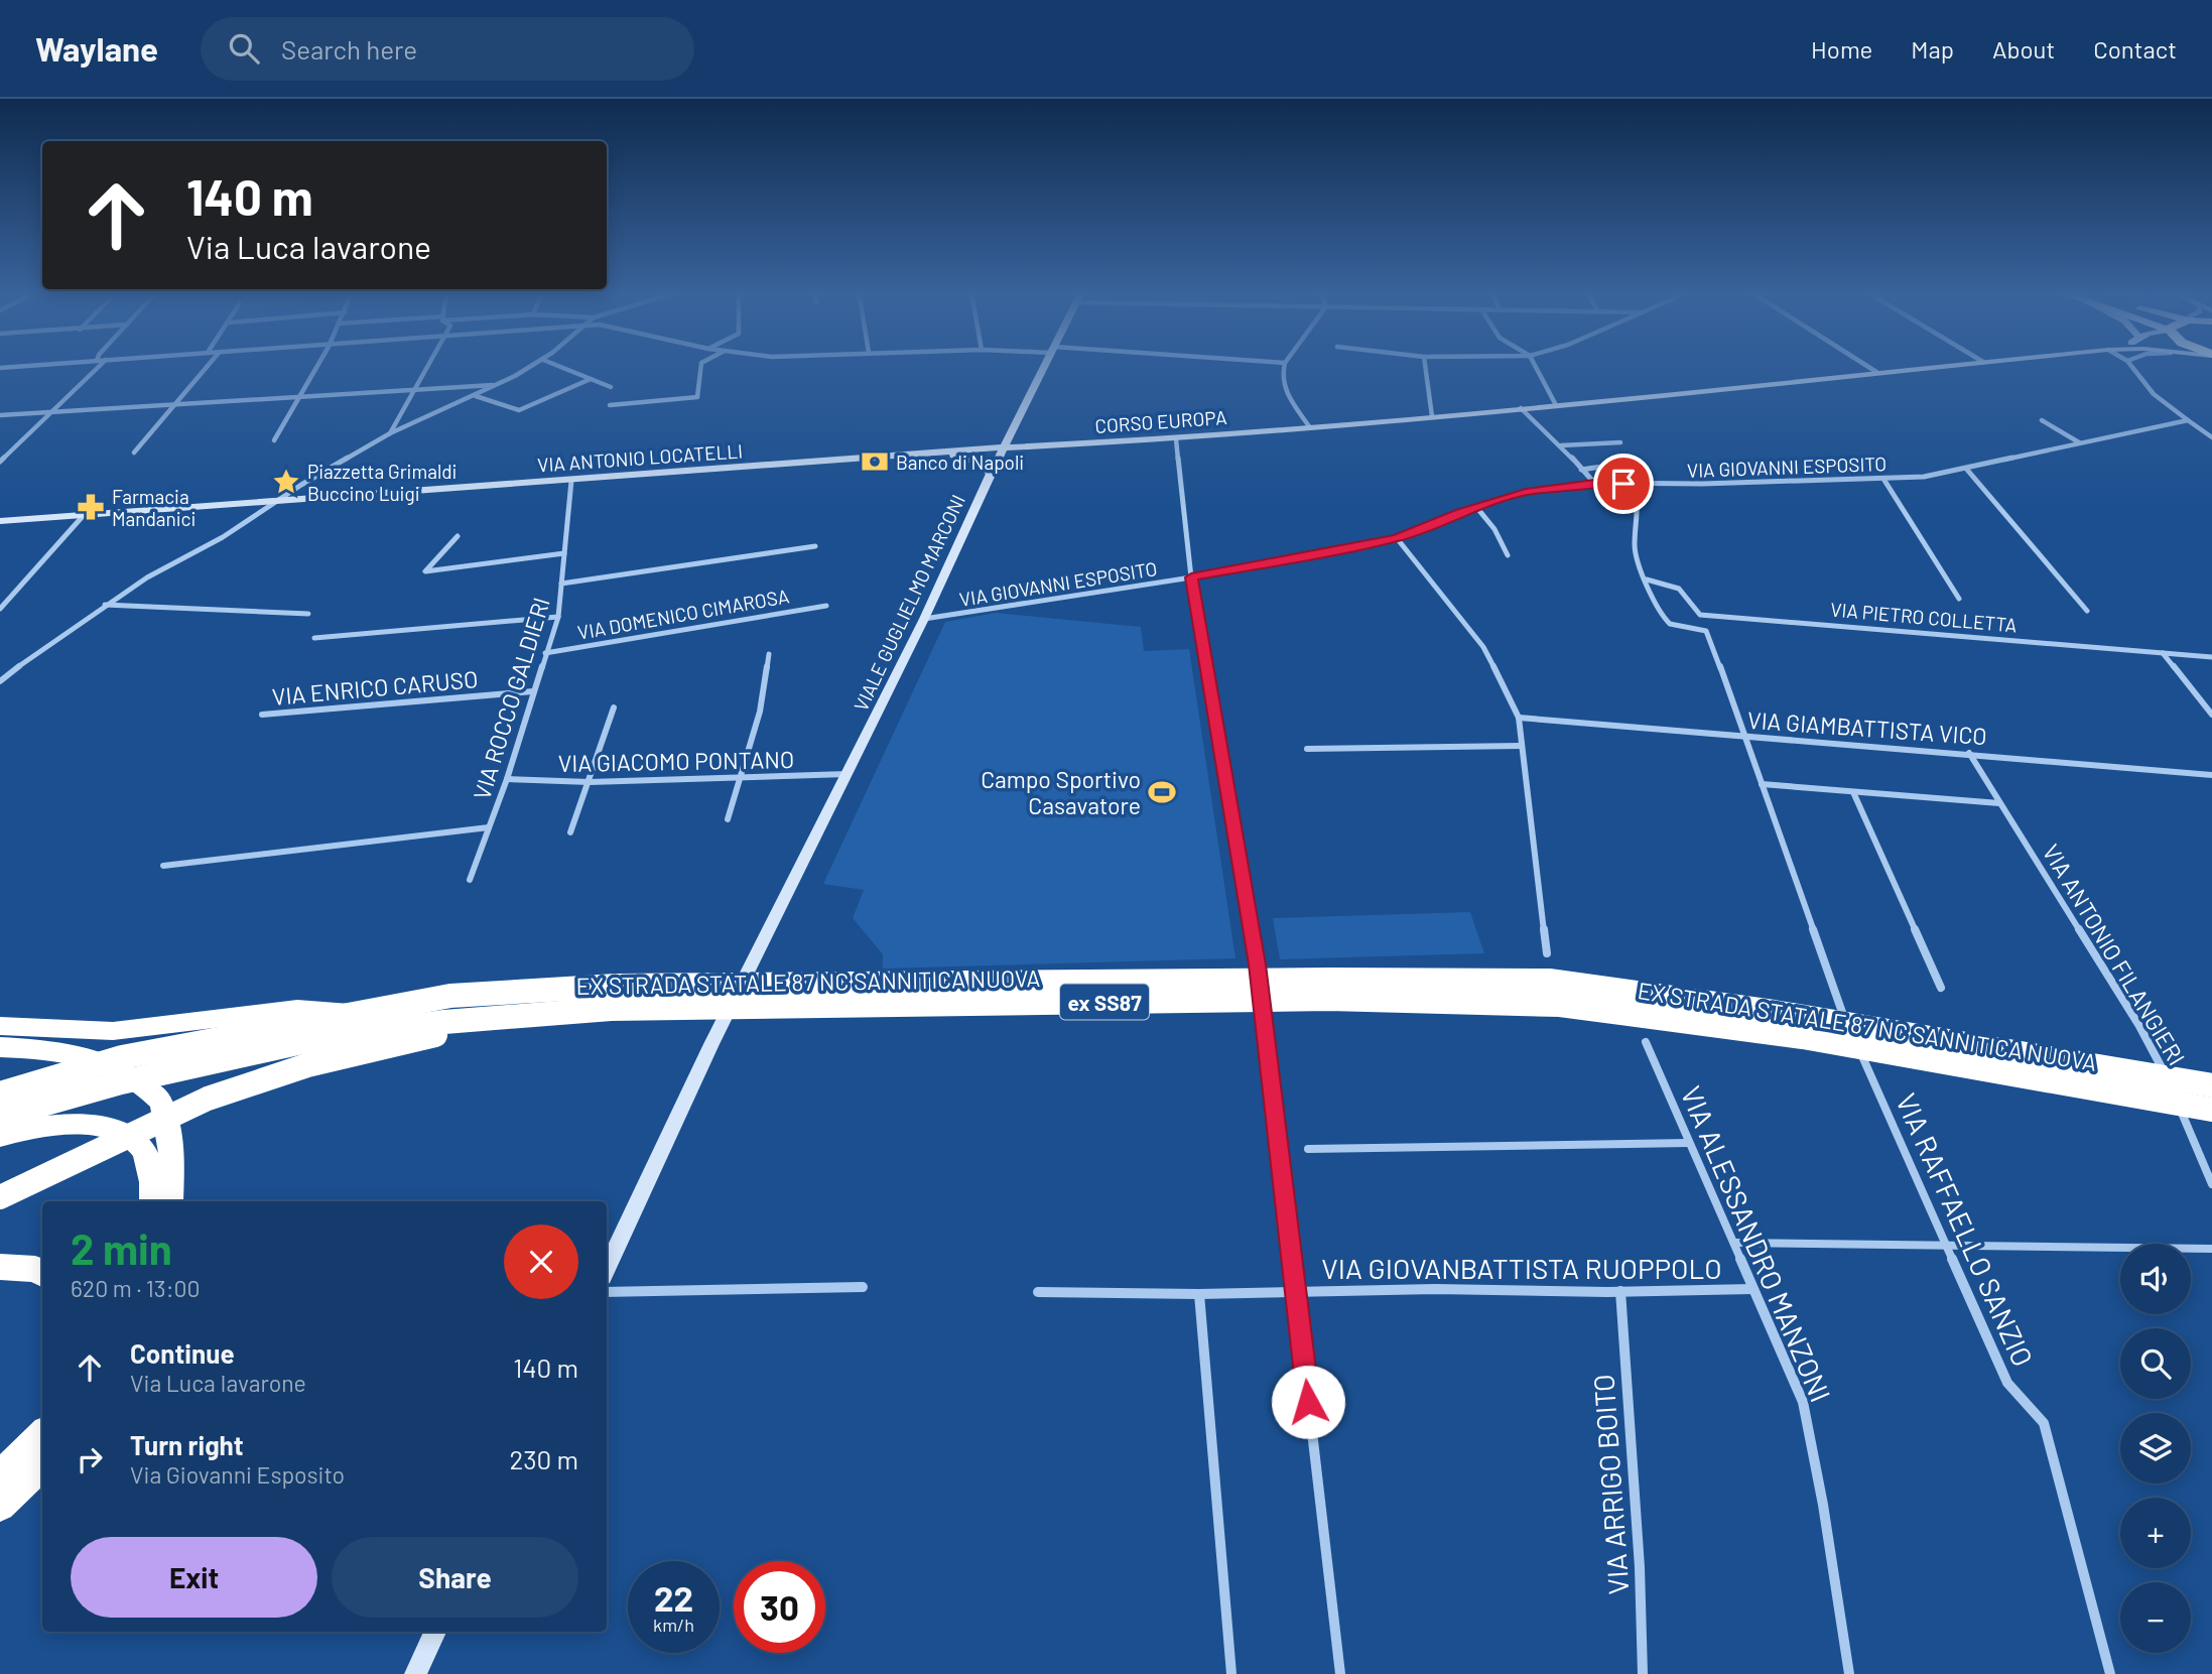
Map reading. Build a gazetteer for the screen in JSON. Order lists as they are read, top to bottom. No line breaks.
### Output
{"streets":{"highway":["EX STRADA STATALE 87 NC SANNITICA NUOVA","ex SS87"],"street":["CORSO EUROPA","VIA ANTONIO LOCATELLI","VIA GIOVANNI ESPOSITO","VIALE GUGLIELMO MARCONI","VIA DOMENICO CIMAROSA","VIA PIETRO COLLETTA","VIA ENRICO CARUSO","VIA ROCCO GALDIERI","VIA GIAMBATTISTA VICO","VIA GIACOMO PONTANO","VIA ANTONIO FILANGIERI","VIA RAFFAELLO SANZIO","VIA ALESSANDRO MANZONI","VIA GIOVANBATTISTA RUOPPOLO","VIA ARRIGO BOITO"]},"crossings":[["CORSO EUROPA","VIA ANTONIO LOCATELLI"],["CORSO EUROPA","VIALE GUGLIELMO MARCONI"],["VIA ANTONIO LOCATELLI","VIALE GUGLIELMO MARCONI"],["VIA ANTONIO LOCATELLI","VIA ROCCO GALDIERI"],["VIA GIOVANNI ESPOSITO","VIALE GUGLIELMO MARCONI"],["VIALE GUGLIELMO MARCONI","VIA GIACOMO PONTANO"],["VIA DOMENICO CIMAROSA","VIA ROCCO GALDIERI"],["VIA PIETRO COLLETTA","VIA RAFFAELLO SANZIO"],["VIA ENRICO CARUSO","VIA ROCCO GALDIERI"],["VIA ROCCO GALDIERI","VIA GIACOMO PONTANO"],["VIA GIAMBATTISTA VICO","VIA ANTONIO FILANGIERI"],["VIA GIAMBATTISTA VICO","VIA RAFFAELLO SANZIO"],["VIA ALESSANDRO MANZONI","VIA GIOVANBATTISTA RUOPPOLO"],["VIA GIOVANBATTISTA RUOPPOLO","VIA ARRIGO BOITO"]],"places":{"bank":["Banco di Napoli"],"place":["Piazzetta Grimaldi Buccino Luigi"],"pharmacy":["Farmacia Mandanici"],"sports":["Campo Sportivo Casavatore"]},"page":{"header":"Waylane","search":"Search here","nav":["Home","Map","About","Contact"],"turn":["140 m","Via Luca Iavarone"],"heading":["2 min","620 m · 13:00"],"map_buttons":["+","−"],"list":[{"name":"Continue","note":"Via Luca Iavarone","value":"140 m"},{"name":"Turn right","note":"Via Giovanni Esposito","value":"230 m"}],"buttons":["Exit","Share"],"speed":"22 km/h","limit":"30"}}
